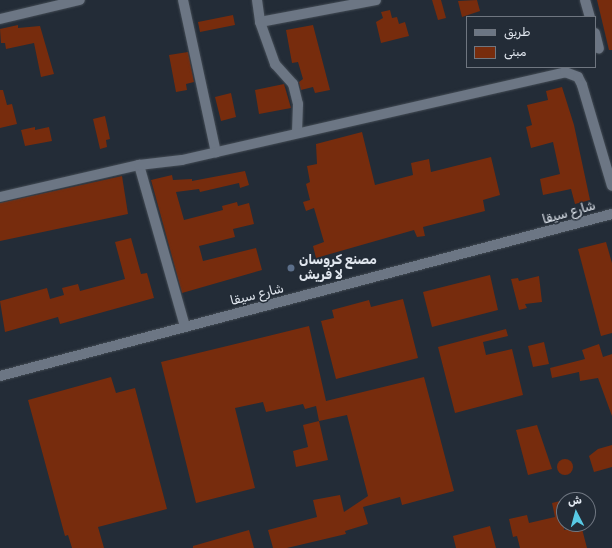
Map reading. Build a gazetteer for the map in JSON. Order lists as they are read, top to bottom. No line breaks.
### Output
{"streets":{"street":["شارع سيقا"]},"places":["مصنع كروسان لا فريش"],"legend":["طريق","مبنى"],"north":"top"}
